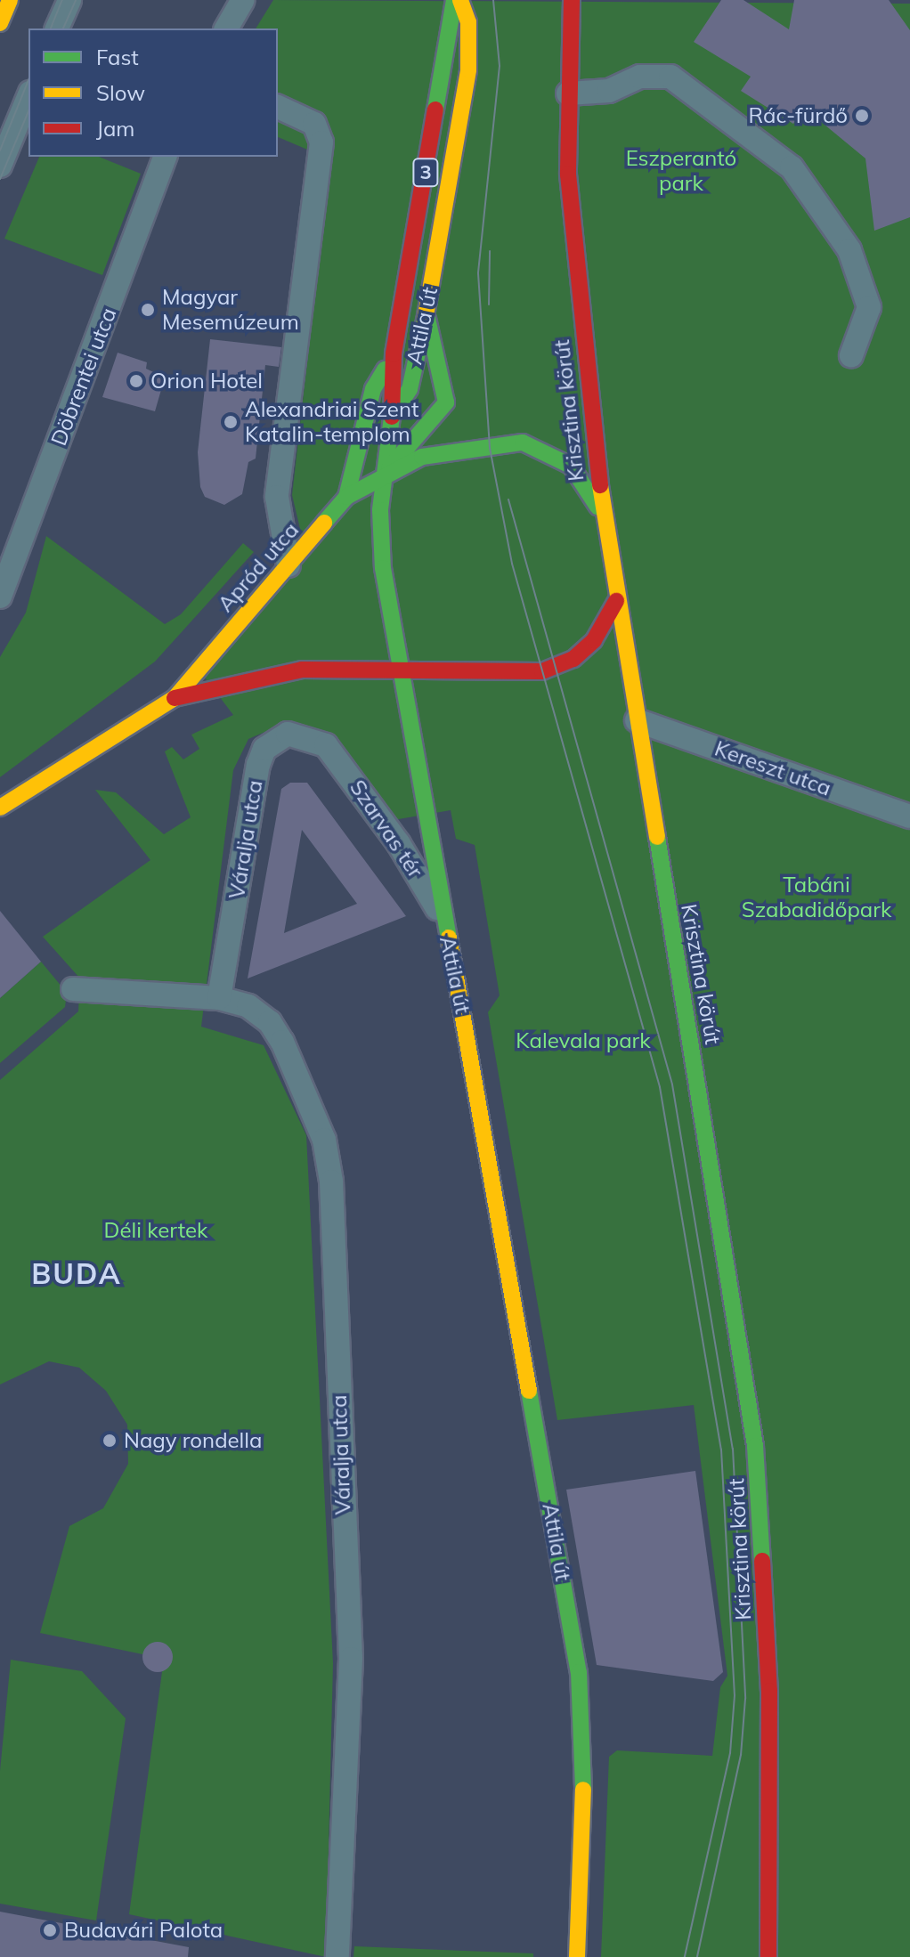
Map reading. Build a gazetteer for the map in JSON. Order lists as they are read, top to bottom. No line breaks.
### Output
{"streets":{"main road":["3","Attila út","Krisztina körút","Apród utca"],"street":["Döbrentei utca","Kereszt utca","Szarvas tér","Váralja utca"]},"crossings":[["3","Attila út"],["3","Krisztina körút"],["3","Apród utca"],["Attila út","Krisztina körút"],["Attila út","Apród utca"],["Attila út","Szarvas tér"],["Krisztina körút","Apród utca"],["Krisztina körút","Kereszt utca"],["Szarvas tér","Váralja utca"]],"districts":["BUDA"],"parks":["Eszperantó park","Tabáni Szabadidőpark","Kalevala park","Déli kertek"],"places":["Rác-fürdő","Magyar Mesemúzeum","Orion Hotel","Alexandriai Szent Katalin-templom","Nagy rondella","Budavári Palota"],"legend":["Fast","Slow","Jam"]}
